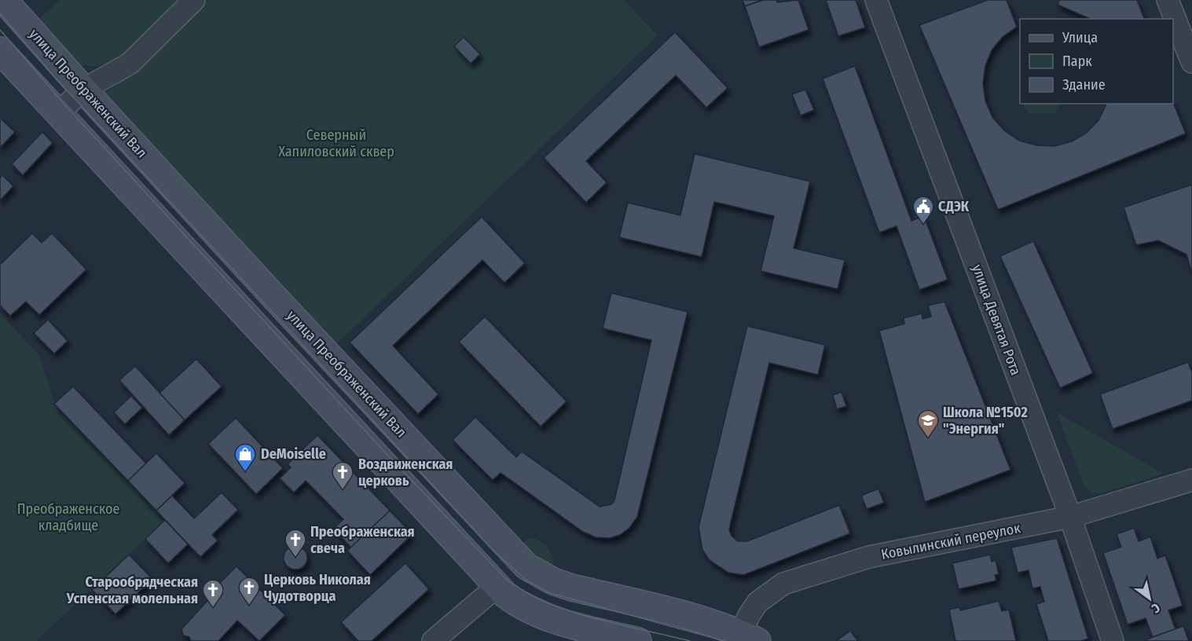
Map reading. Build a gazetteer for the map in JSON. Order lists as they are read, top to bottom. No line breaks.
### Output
{"streets":{"main road":["улица Преображенский Вал"],"street":["улица Девятая Рота","Ковылинский переулок"]},"crossings":[["улица Преображенский Вал","Ковылинский переулок"],["улица Девятая Рота","Ковылинский переулок"]],"parks":["Северный Хапиловский сквер","Преображенское кладбище"],"places":{"public building":["СДЭК"],"school or university":["Школа №1502 \"Энергия\""],"shop":["DeMoiselle"],"church":["Воздвиженская церковь","Преображенская свеча","Церковь Николая Чудотворца","Старообрядческая Успенская молельная"]},"legend":["Улица","Парк","Здание"],"north":"bottom right"}
